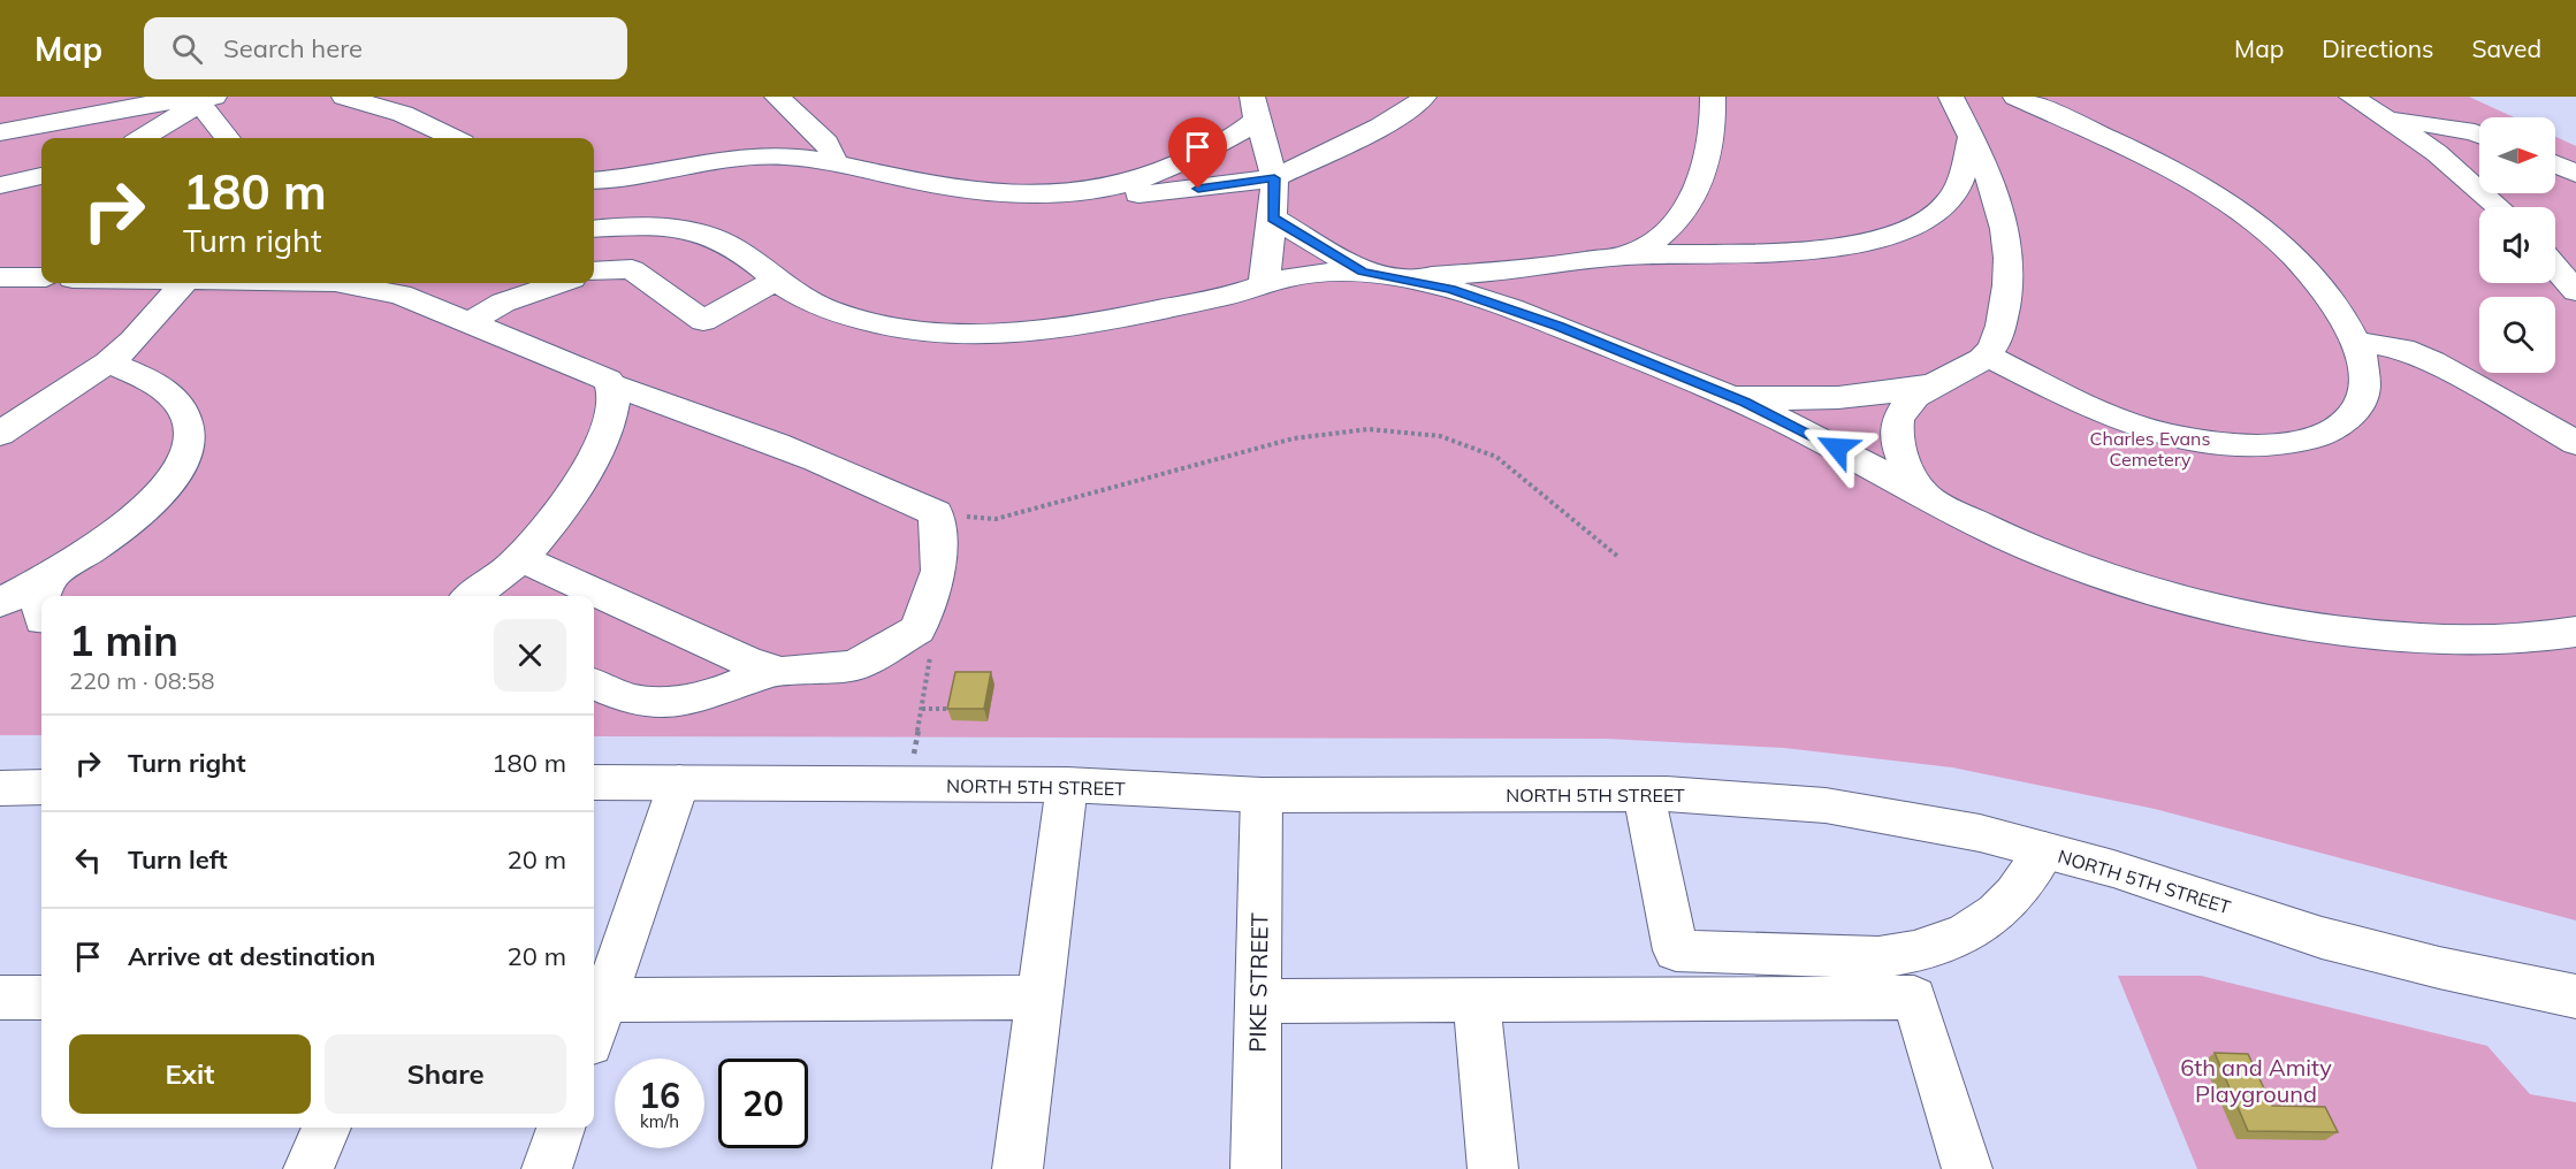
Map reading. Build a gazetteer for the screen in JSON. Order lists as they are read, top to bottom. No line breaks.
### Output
{"streets":{"main road":["NORTH 5TH STREET","PIKE STREET"]},"crossings":[["NORTH 5TH STREET","PIKE STREET"]],"parks":["Charles Evans Cemetery","6th and Amity Playground"],"north":"right","page":{"header":"Map","search":"Search here","nav":["Map","Directions","Saved"],"turn":["180 m","Turn right"],"heading":["1 min","220 m · 08:58"],"list":[{"name":"Turn right","value":"180 m"},{"name":"Turn left","value":"20 m"},{"name":"Arrive at destination","value":"20 m"}],"buttons":["Exit","Share"],"speed":"16 km/h","limit":"20"}}
